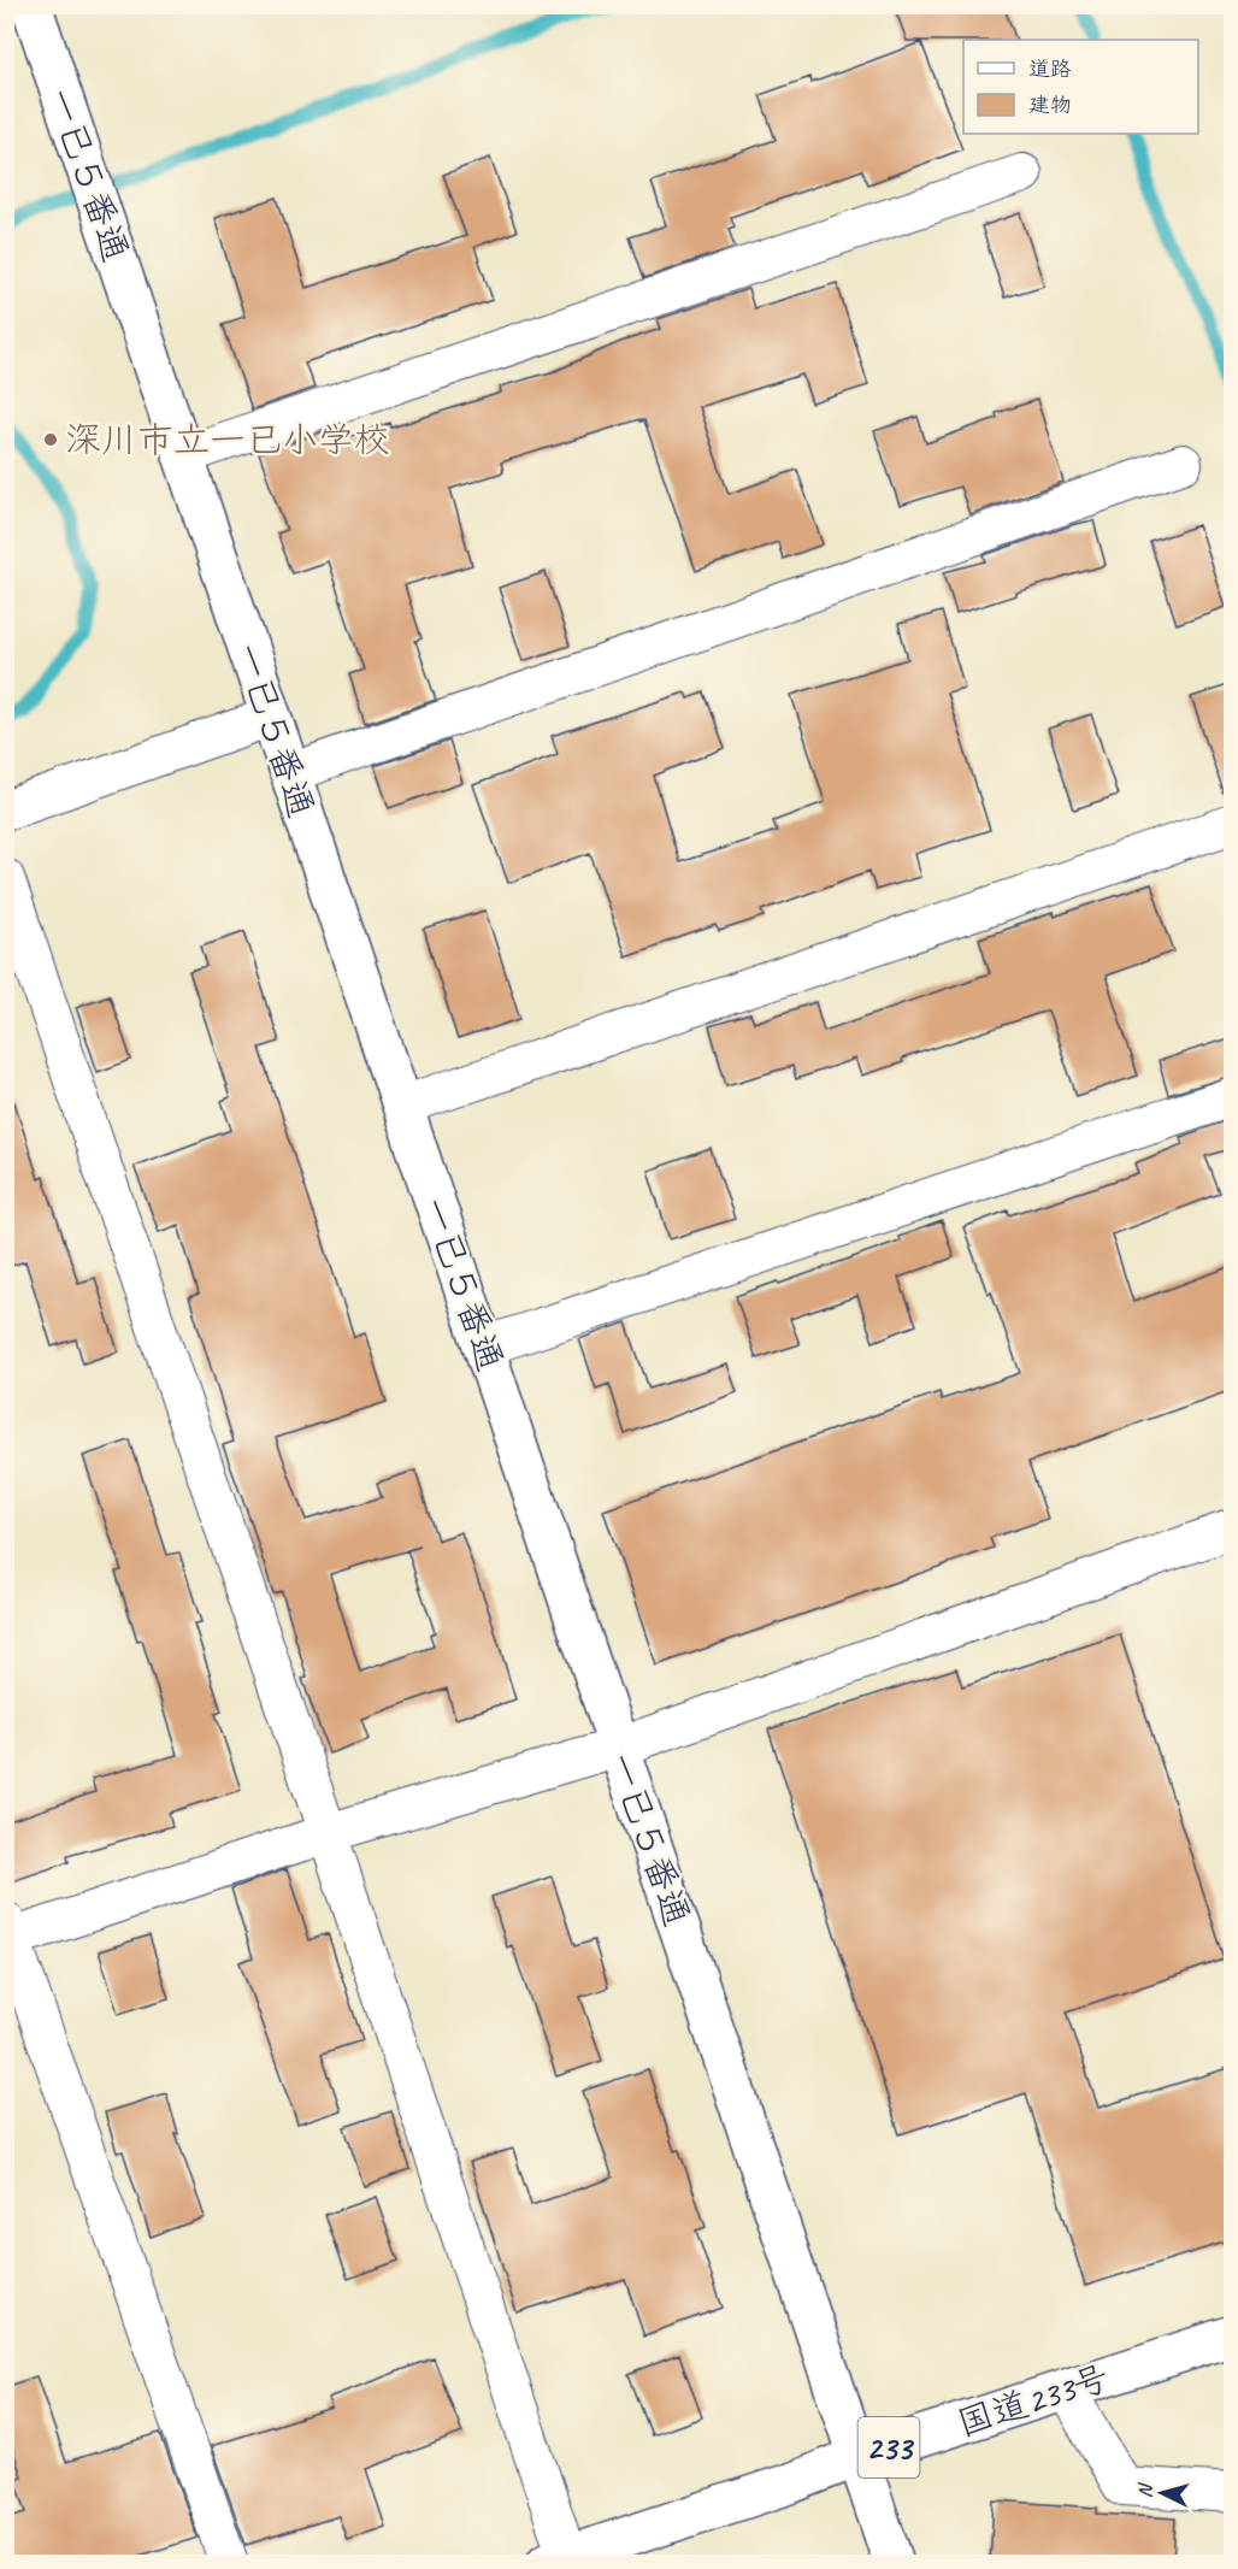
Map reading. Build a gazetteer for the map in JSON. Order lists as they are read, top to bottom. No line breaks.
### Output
{"streets":{"main road":["一已５番通","国道233号","233"]},"crossings":[["一已５番通","国道233号"]],"places":["深川市立一已小学校"],"legend":["道路","建物"],"north":"left"}
